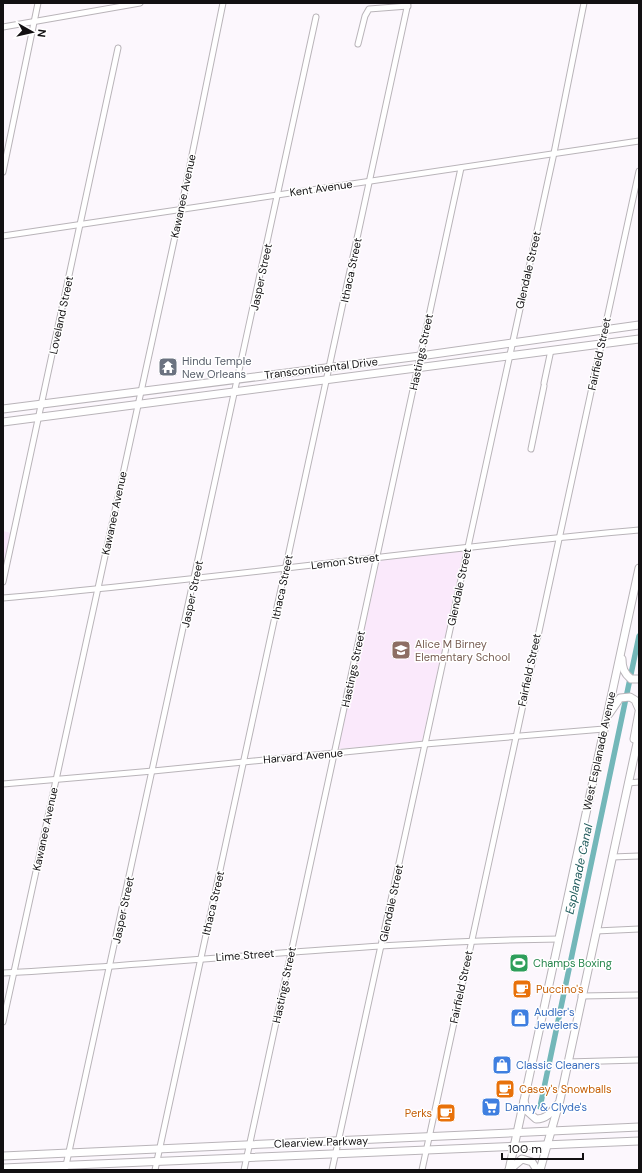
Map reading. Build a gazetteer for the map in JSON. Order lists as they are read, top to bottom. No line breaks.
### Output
{"streets":{"main road":["Transcontinental Drive","West Esplanade Avenue","Clearview Parkway"],"street":["Kent Avenue","Kawanee Avenue","Ithaca Street","Glendale Street","Jasper Street","Loveland Street","Hastings Street","Fairfield Street","Lemon Street","Harvard Avenue","Lime Street"]},"crossings":[["Kent Avenue","Kawanee Avenue"],["Kent Avenue","Ithaca Street"],["Kent Avenue","Glendale Street"],["Kent Avenue","Jasper Street"],["Kent Avenue","Loveland Street"],["Kent Avenue","Hastings Street"],["Kawanee Avenue","Transcontinental Drive"],["Kawanee Avenue","Lemon Street"],["Kawanee Avenue","Harvard Avenue"],["Kawanee Avenue","Lime Street"],["Ithaca Street","Transcontinental Drive"],["Ithaca Street","Lemon Street"],["Ithaca Street","Harvard Avenue"],["Ithaca Street","Lime Street"],["Ithaca Street","Clearview Parkway"],["Glendale Street","Transcontinental Drive"],["Glendale Street","Lemon Street"],["Glendale Street","Harvard Avenue"],["Glendale Street","Lime Street"],["Glendale Street","Clearview Parkway"],["Jasper Street","Transcontinental Drive"],["Jasper Street","Lemon Street"],["Jasper Street","Harvard Avenue"],["Jasper Street","Lime Street"],["Jasper Street","Clearview Parkway"],["Loveland Street","Transcontinental Drive"],["Hastings Street","Transcontinental Drive"],["Hastings Street","Lemon Street"],["Hastings Street","Harvard Avenue"],["Hastings Street","Lime Street"],["Hastings Street","Clearview Parkway"],["Fairfield Street","Transcontinental Drive"],["Fairfield Street","Lemon Street"],["Fairfield Street","Harvard Avenue"],["Fairfield Street","Lime Street"],["Fairfield Street","Clearview Parkway"],["West Esplanade Avenue","Harvard Avenue"],["West Esplanade Avenue","Lime Street"],["West Esplanade Avenue","Clearview Parkway"]],"water":["Esplanade Canal"],"places":{"temple":["Hindu Temple New Orleans"],"school or university":["Alice M Birney Elementary School"],"sports":["Champs Boxing"],"cafe":["Puccino's","Casey's Snowballs","Perks"],"shop":["Audler's Jewelers","Classic Cleaners"],"supermarket":["Danny & Clyde's"]},"scale_bar":"100 m","north":"right"}
